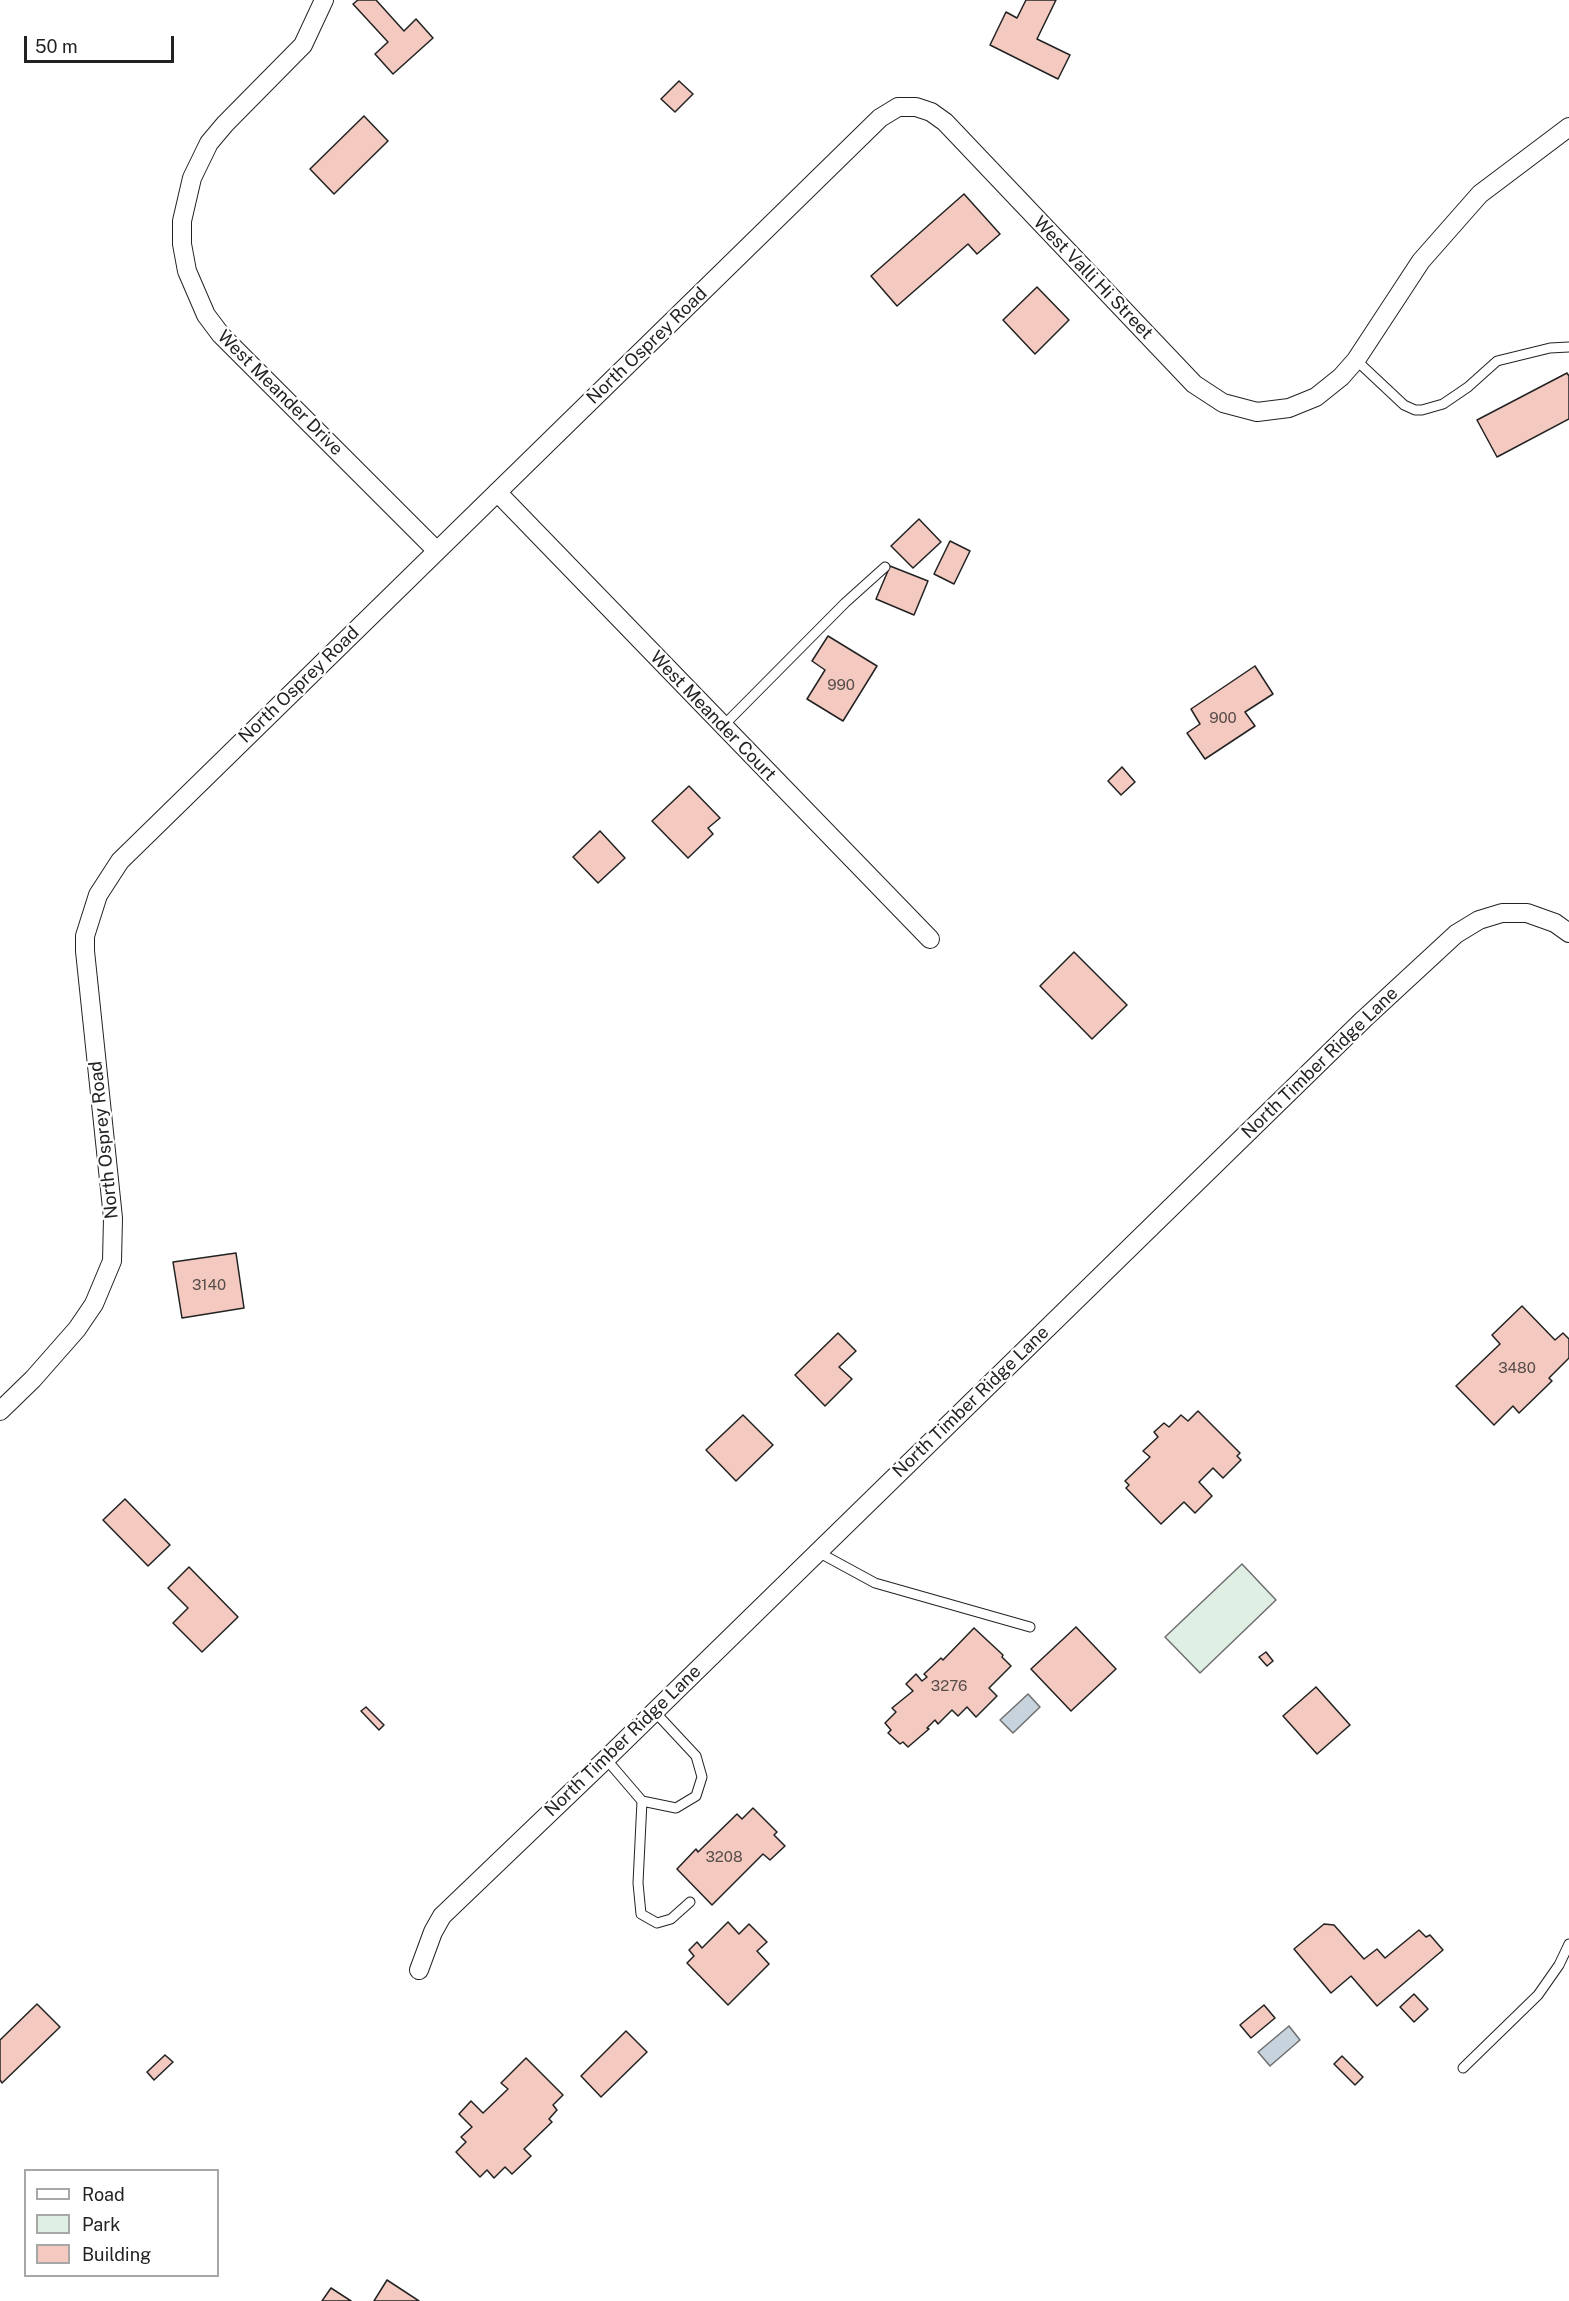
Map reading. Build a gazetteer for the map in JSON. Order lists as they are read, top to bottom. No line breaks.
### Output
{"streets":{"street":["West Valli Hi Street","North Osprey Road","West Meander Drive","West Meander Court","North Timber Ridge Lane"]},"crossings":[["West Valli Hi Street","North Osprey Road"],["North Osprey Road","West Meander Drive"],["North Osprey Road","West Meander Court"]],"house_numbers":["990","900","3140","3480","3276","3208"],"legend":["Road","Park","Building"],"scale_bar":"50 m"}
